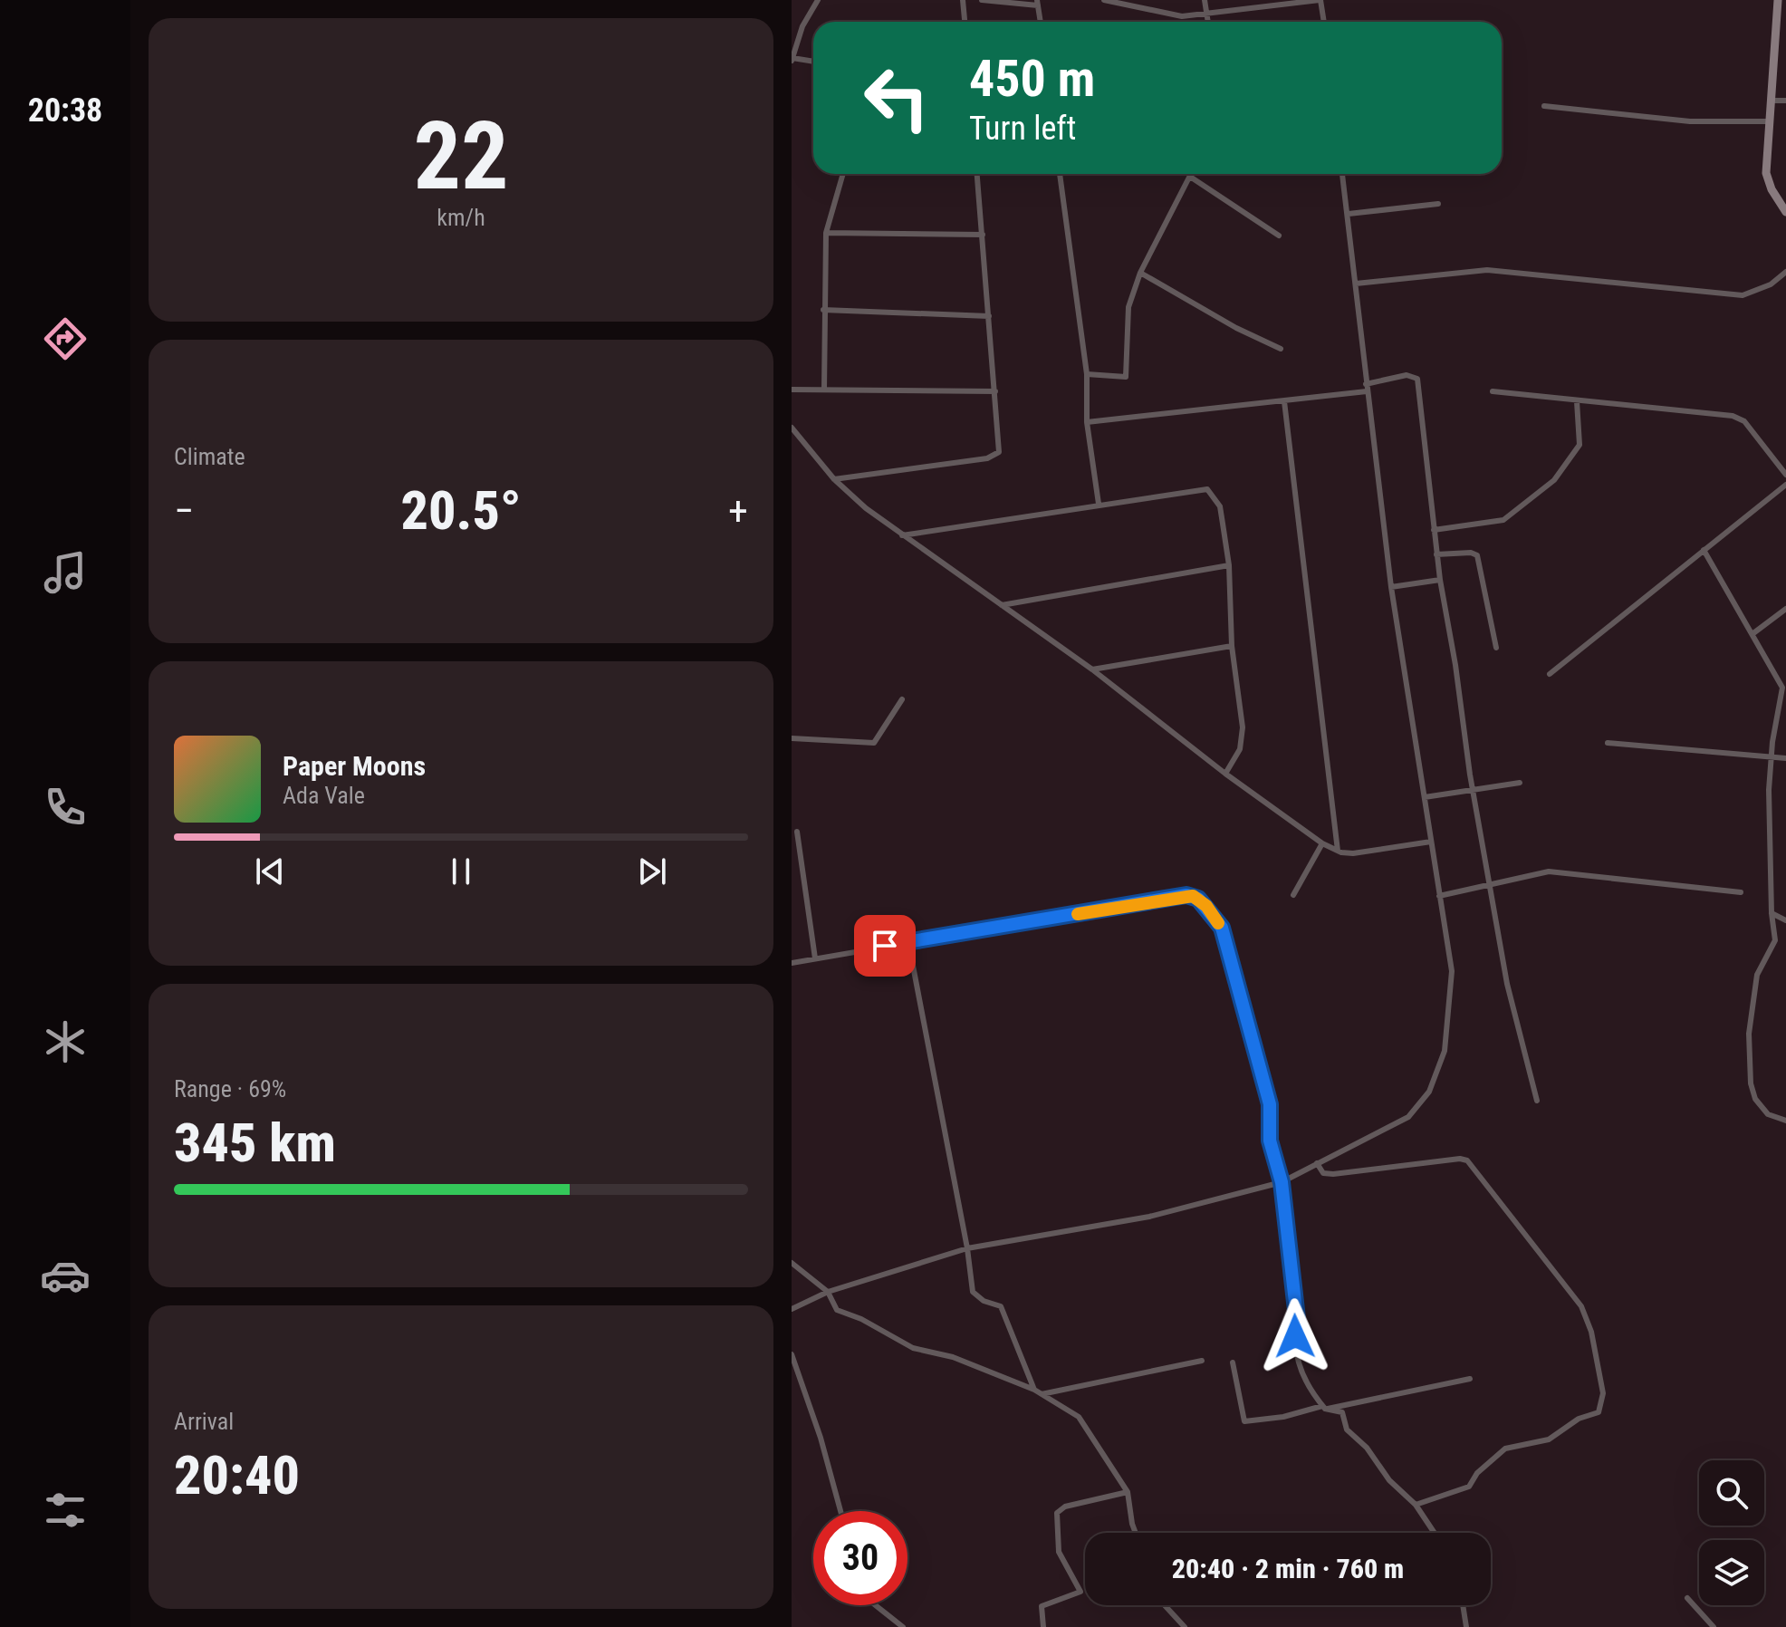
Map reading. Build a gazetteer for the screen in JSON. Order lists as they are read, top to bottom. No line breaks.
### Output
{"page":{"tabs":"20:38","tile":[["22","km/h"],"Climate",["Range · 69%","345 km"],["Arrival","20:40"]],"turn":["450 m","Turn left"],"heat":["−","20.5°","+"],"song":["Paper Moons","Ada Vale"],"limit":"30","trip":"20:40 · 2 min · 760 m"}}
